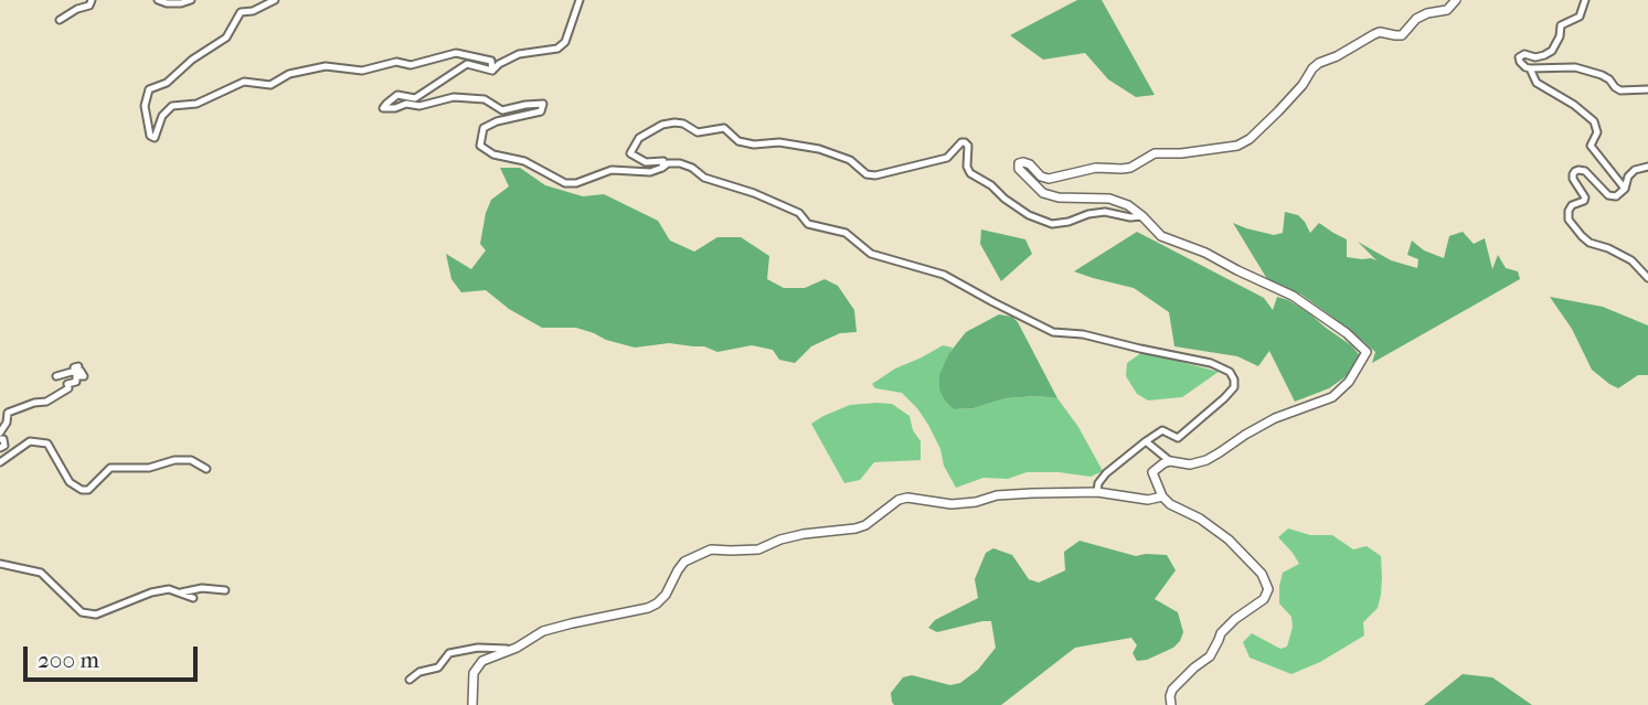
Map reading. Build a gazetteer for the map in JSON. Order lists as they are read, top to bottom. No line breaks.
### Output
{"scale_bar":"200 m"}
